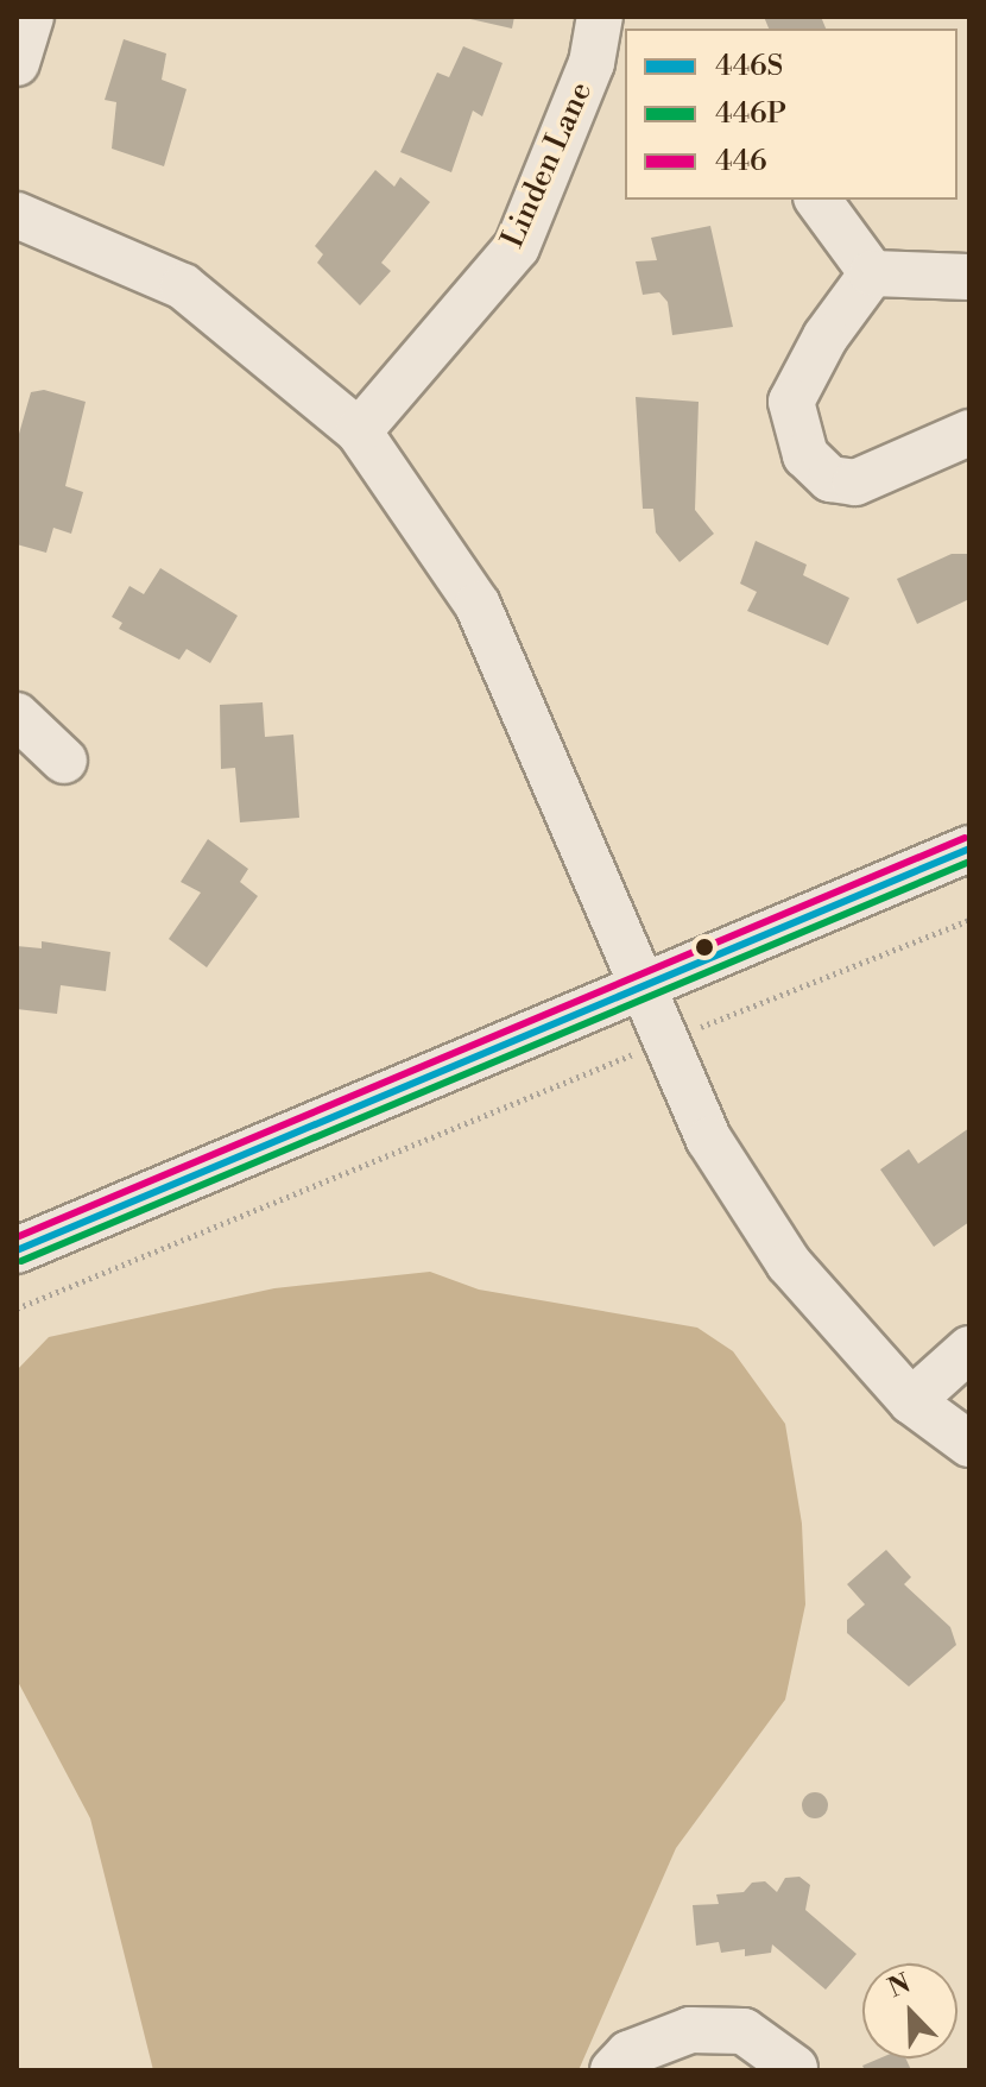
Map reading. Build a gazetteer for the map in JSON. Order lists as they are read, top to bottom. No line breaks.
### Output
{"streets":{"street":["Linden Lane"]},"lines":["transit line 446","transit line 446S","transit line 446P"],"legend":["446S","446P","446"],"north":"top left"}
